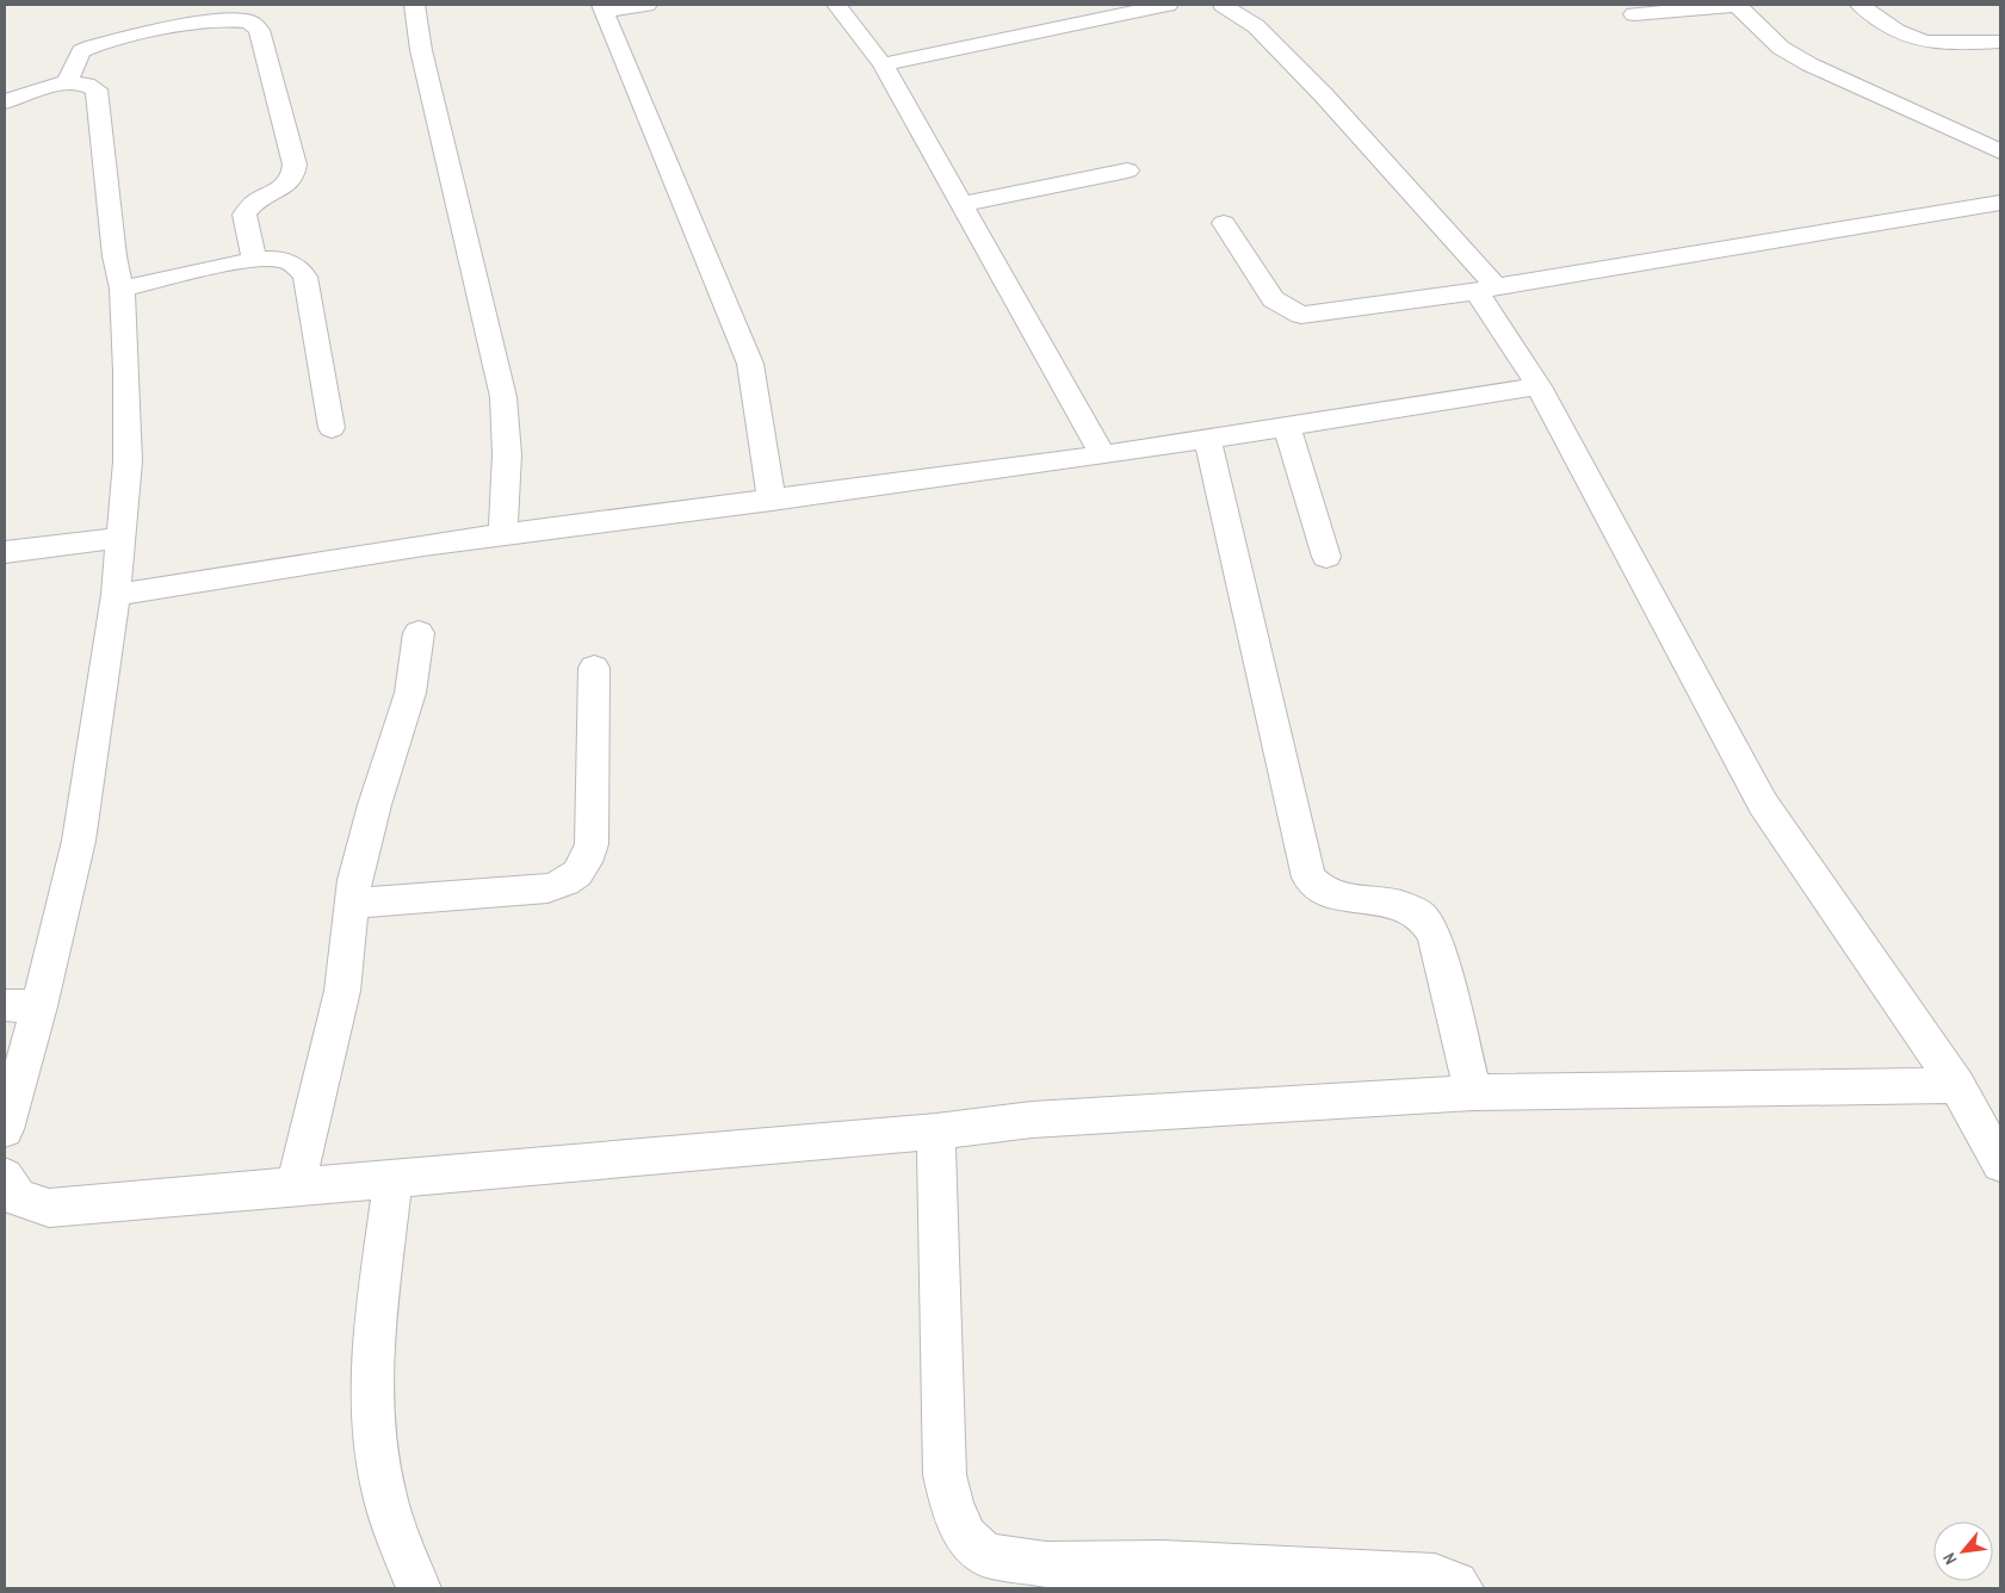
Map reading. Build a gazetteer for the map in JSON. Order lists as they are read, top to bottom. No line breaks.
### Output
{"north":"bottom left"}
